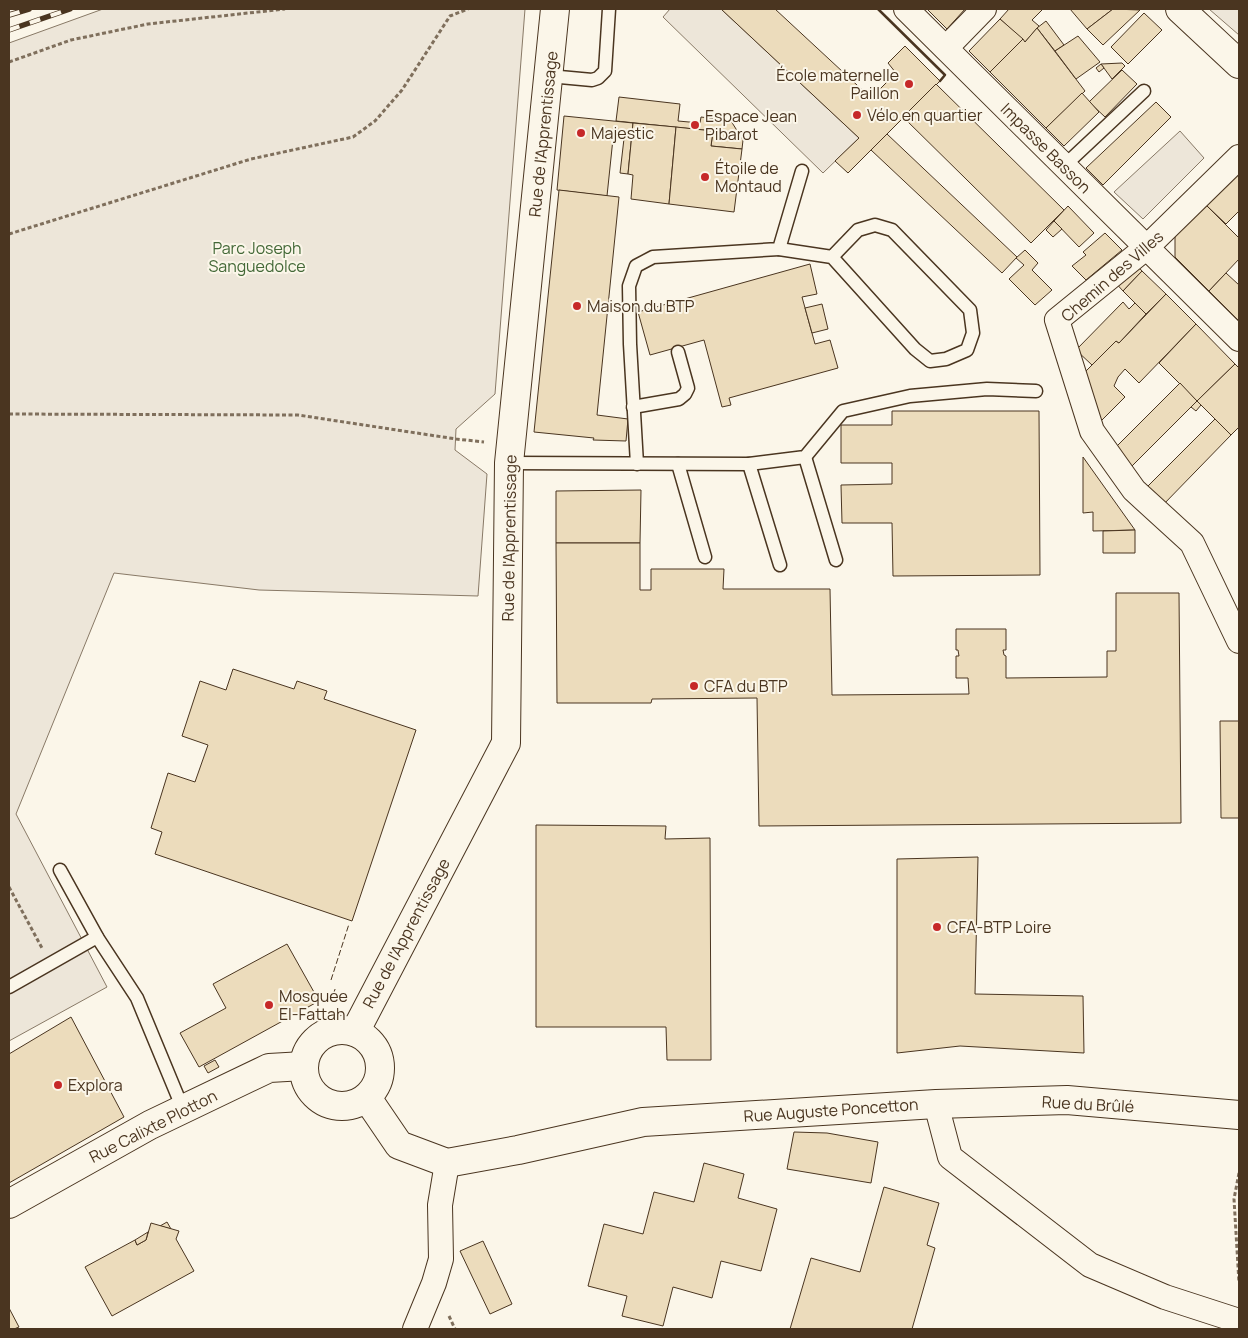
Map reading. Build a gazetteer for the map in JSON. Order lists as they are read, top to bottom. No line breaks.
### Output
{"streets":{"street":["Rue de l'Apprentissage","Impasse Basson","Chemin des Villes","Rue du Brûlé","Rue Auguste Poncetton","Rue Calixte Plotton"]},"crossings":[["Rue de l'Apprentissage","Rue Calixte Plotton"],["Impasse Basson","Chemin des Villes"],["Rue du Brûlé","Rue Auguste Poncetton"]],"parks":["Parc Joseph Sanguedolce"],"places":["École maternelle Paillon","Vélo en quartier","Espace Jean Pibarot","Majestic","Étoile de Montaud","Maison du BTP","CFA du BTP","CFA-BTP Loire","Mosquée El-Fattah","Explora"]}
